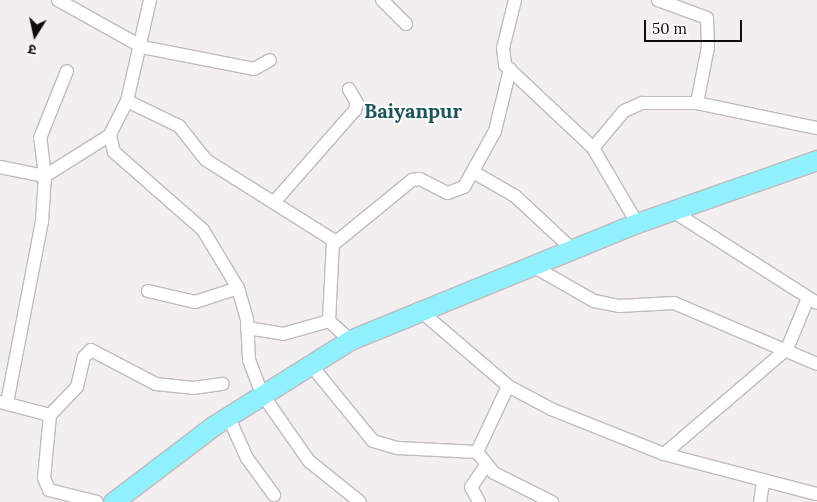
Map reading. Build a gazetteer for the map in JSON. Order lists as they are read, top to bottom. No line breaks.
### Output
{"districts":["Baiyanpur"],"scale_bar":"50 m","north":"bottom"}
